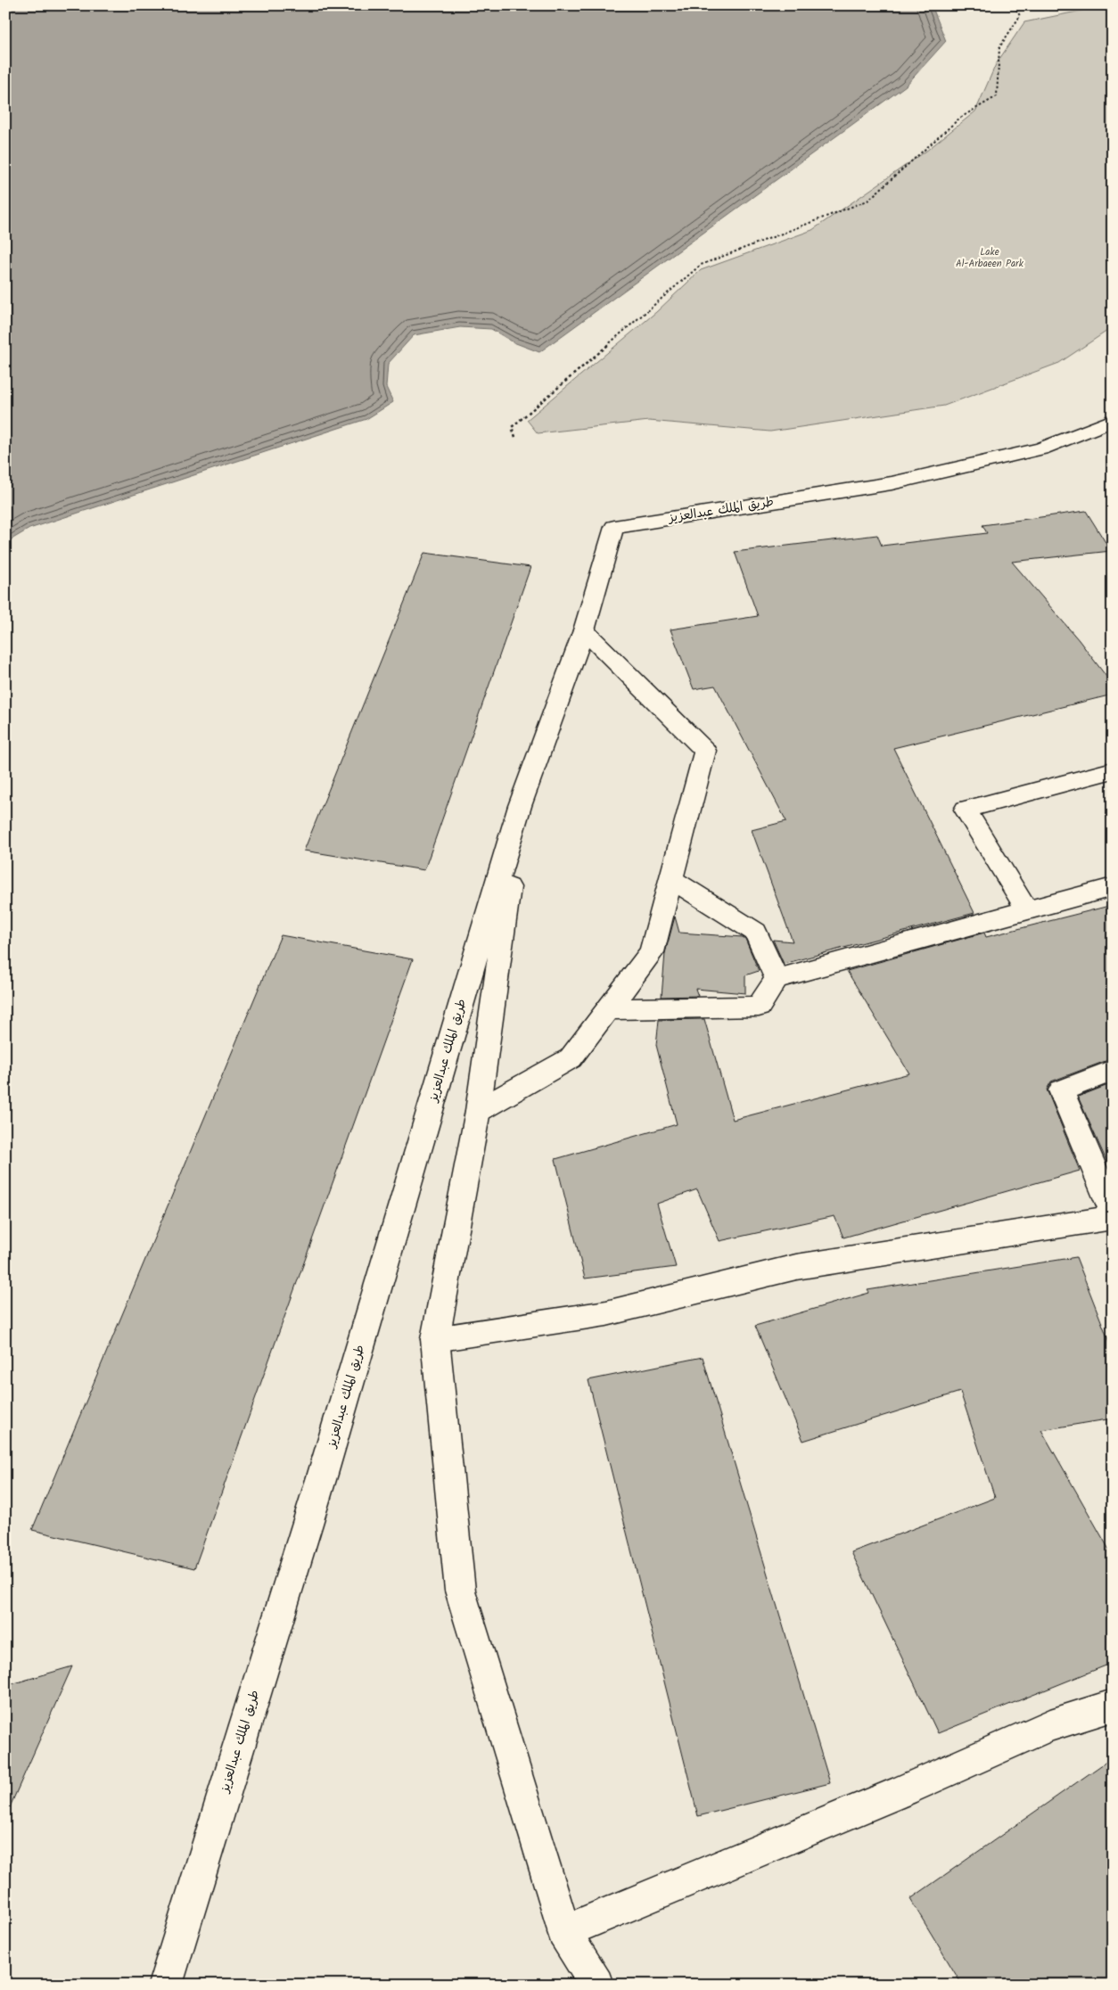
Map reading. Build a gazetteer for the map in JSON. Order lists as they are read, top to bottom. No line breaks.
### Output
{"streets":{"main road":["طريق الملك عبدالعزيز"]},"parks":["Lake Al-Arbaeen Park"]}
